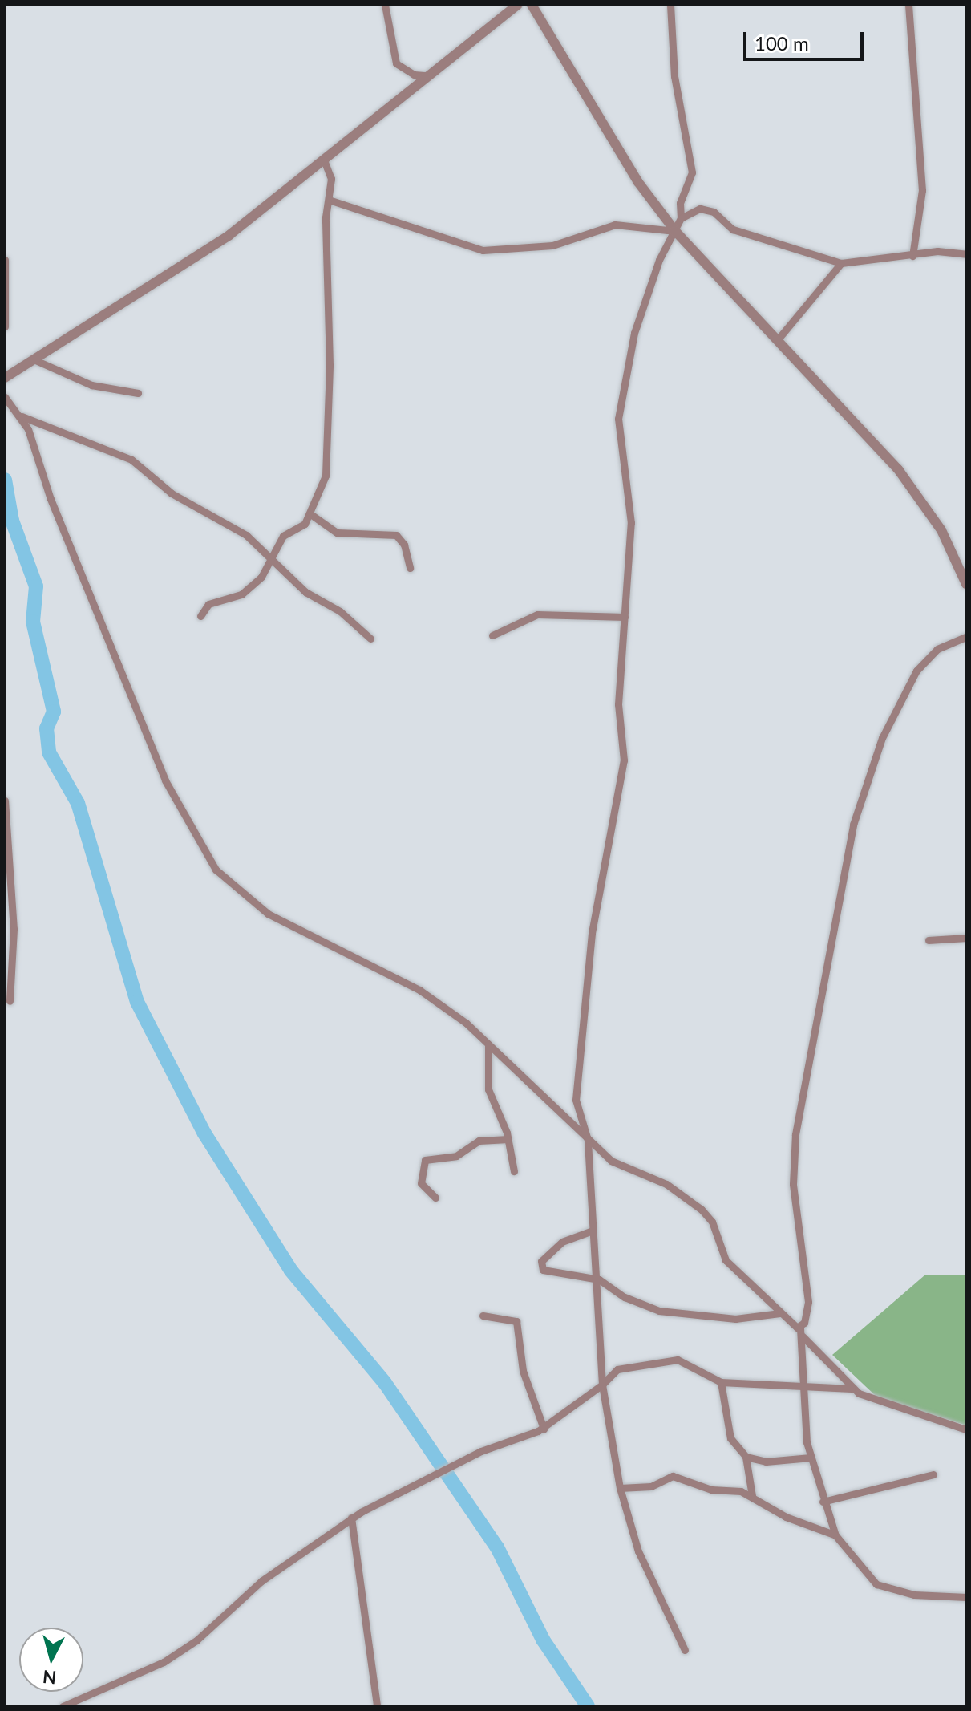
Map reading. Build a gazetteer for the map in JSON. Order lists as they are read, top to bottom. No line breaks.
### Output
{"scale_bar":"100 m","north":"bottom"}
